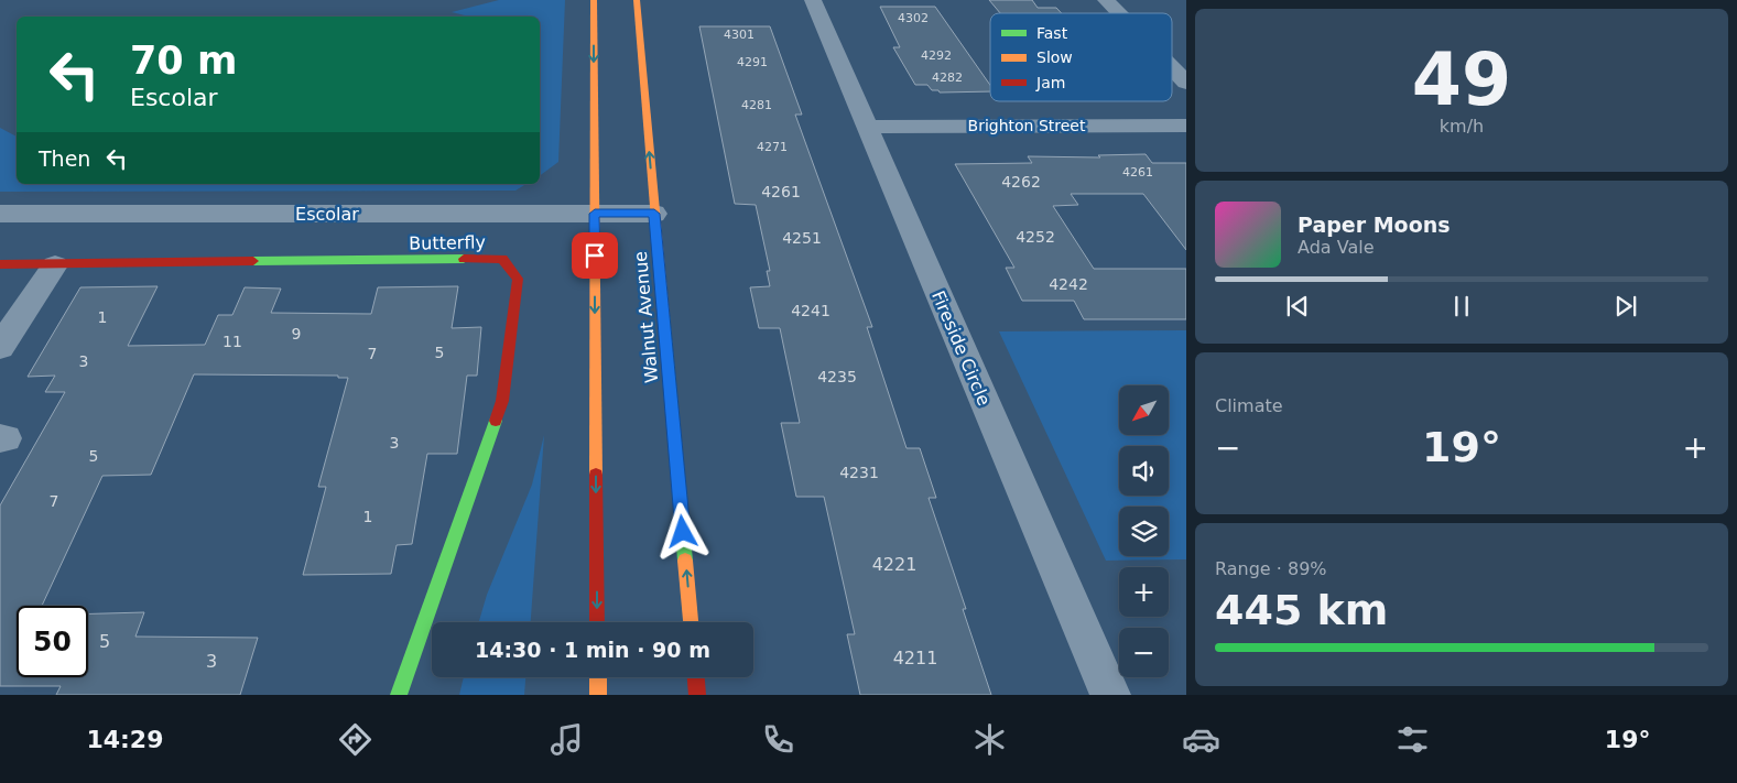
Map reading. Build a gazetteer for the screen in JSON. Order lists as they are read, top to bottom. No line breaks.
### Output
{"streets":{"main road":["Butterfly","Walnut Avenue"],"street":["Brighton Street","Escolar","Fireside Circle"]},"crossings":[["Brighton Street","Fireside Circle"],["Escolar","Walnut Avenue"]],"house_numbers":["4302","4301","4292","4291","4282","4281","4271","4261","4262","4261","4252","4251","4242","4241","1","9","11","5","7","3","4235","3","5","4231","7","1","4221","5","4211","3"],"legend":["Fast","Slow","Jam"],"north":"bottom left","page":{"tile":[["49","km/h"],"Climate",["Range · 89%","445 km"]],"turn":["70 m","Escolar"],"then":"Then","song":["Paper Moons","Ada Vale"],"map_buttons":["+","−"],"heat":["−","19°","+"],"limit":"50","trip":"14:30 · 1 min · 90 m","tabs":["14:29","19°"]}}
